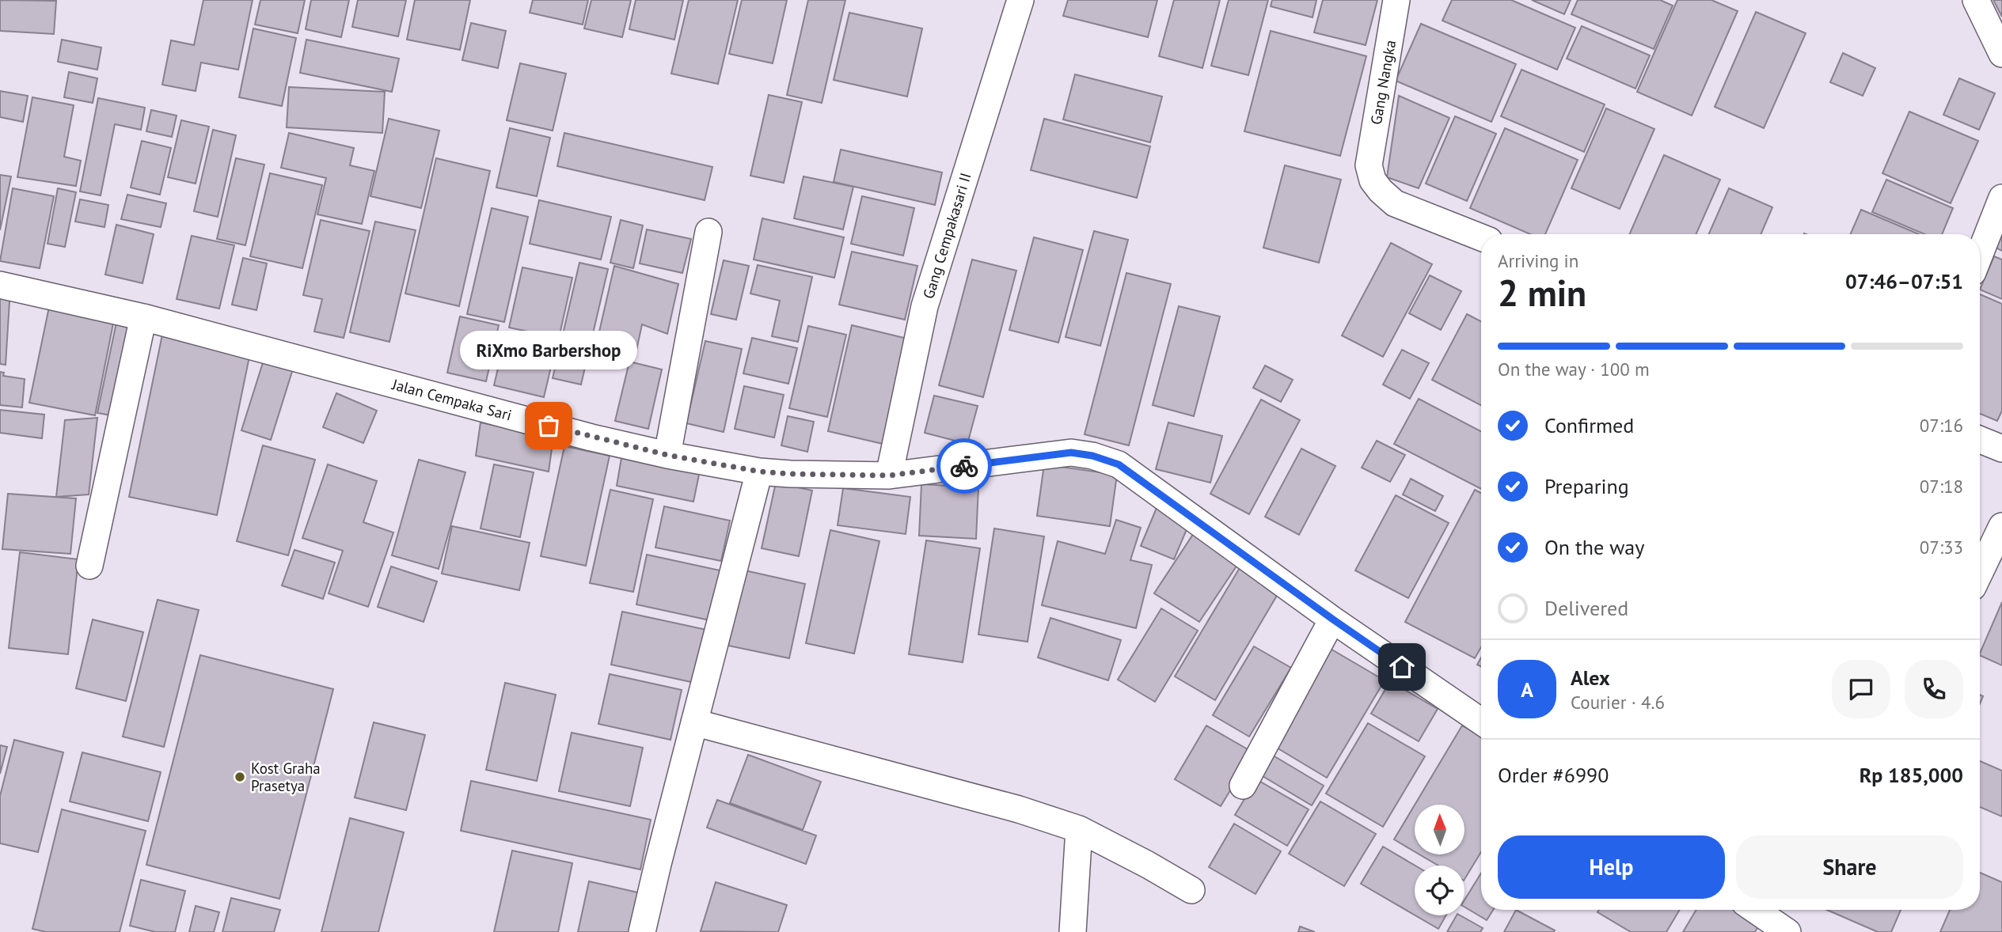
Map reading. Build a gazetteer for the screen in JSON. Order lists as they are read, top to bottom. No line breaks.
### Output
{"streets":{"street":["Gang Nangka","Gang Cempakasari II","Jalan Cempaka Sari"]},"crossings":[["Gang Cempakasari II","Jalan Cempaka Sari"]],"places":["RiXmo Barbershop","Kost Graha Prasetya"],"north":"top","page":{"heading":["2 min","Arriving in","07:46–07:51"],"panel":["Alex","Courier · 4.6","Order #6990","Rp 185,000"],"bar":"On the way · 100 m","bubble":"RiXmo Barbershop","list":[["Confirmed","07:16"],["Preparing","07:18"],["On the way","07:33"],"Delivered"],"round":"A","buttons":["Help","Share"]}}
